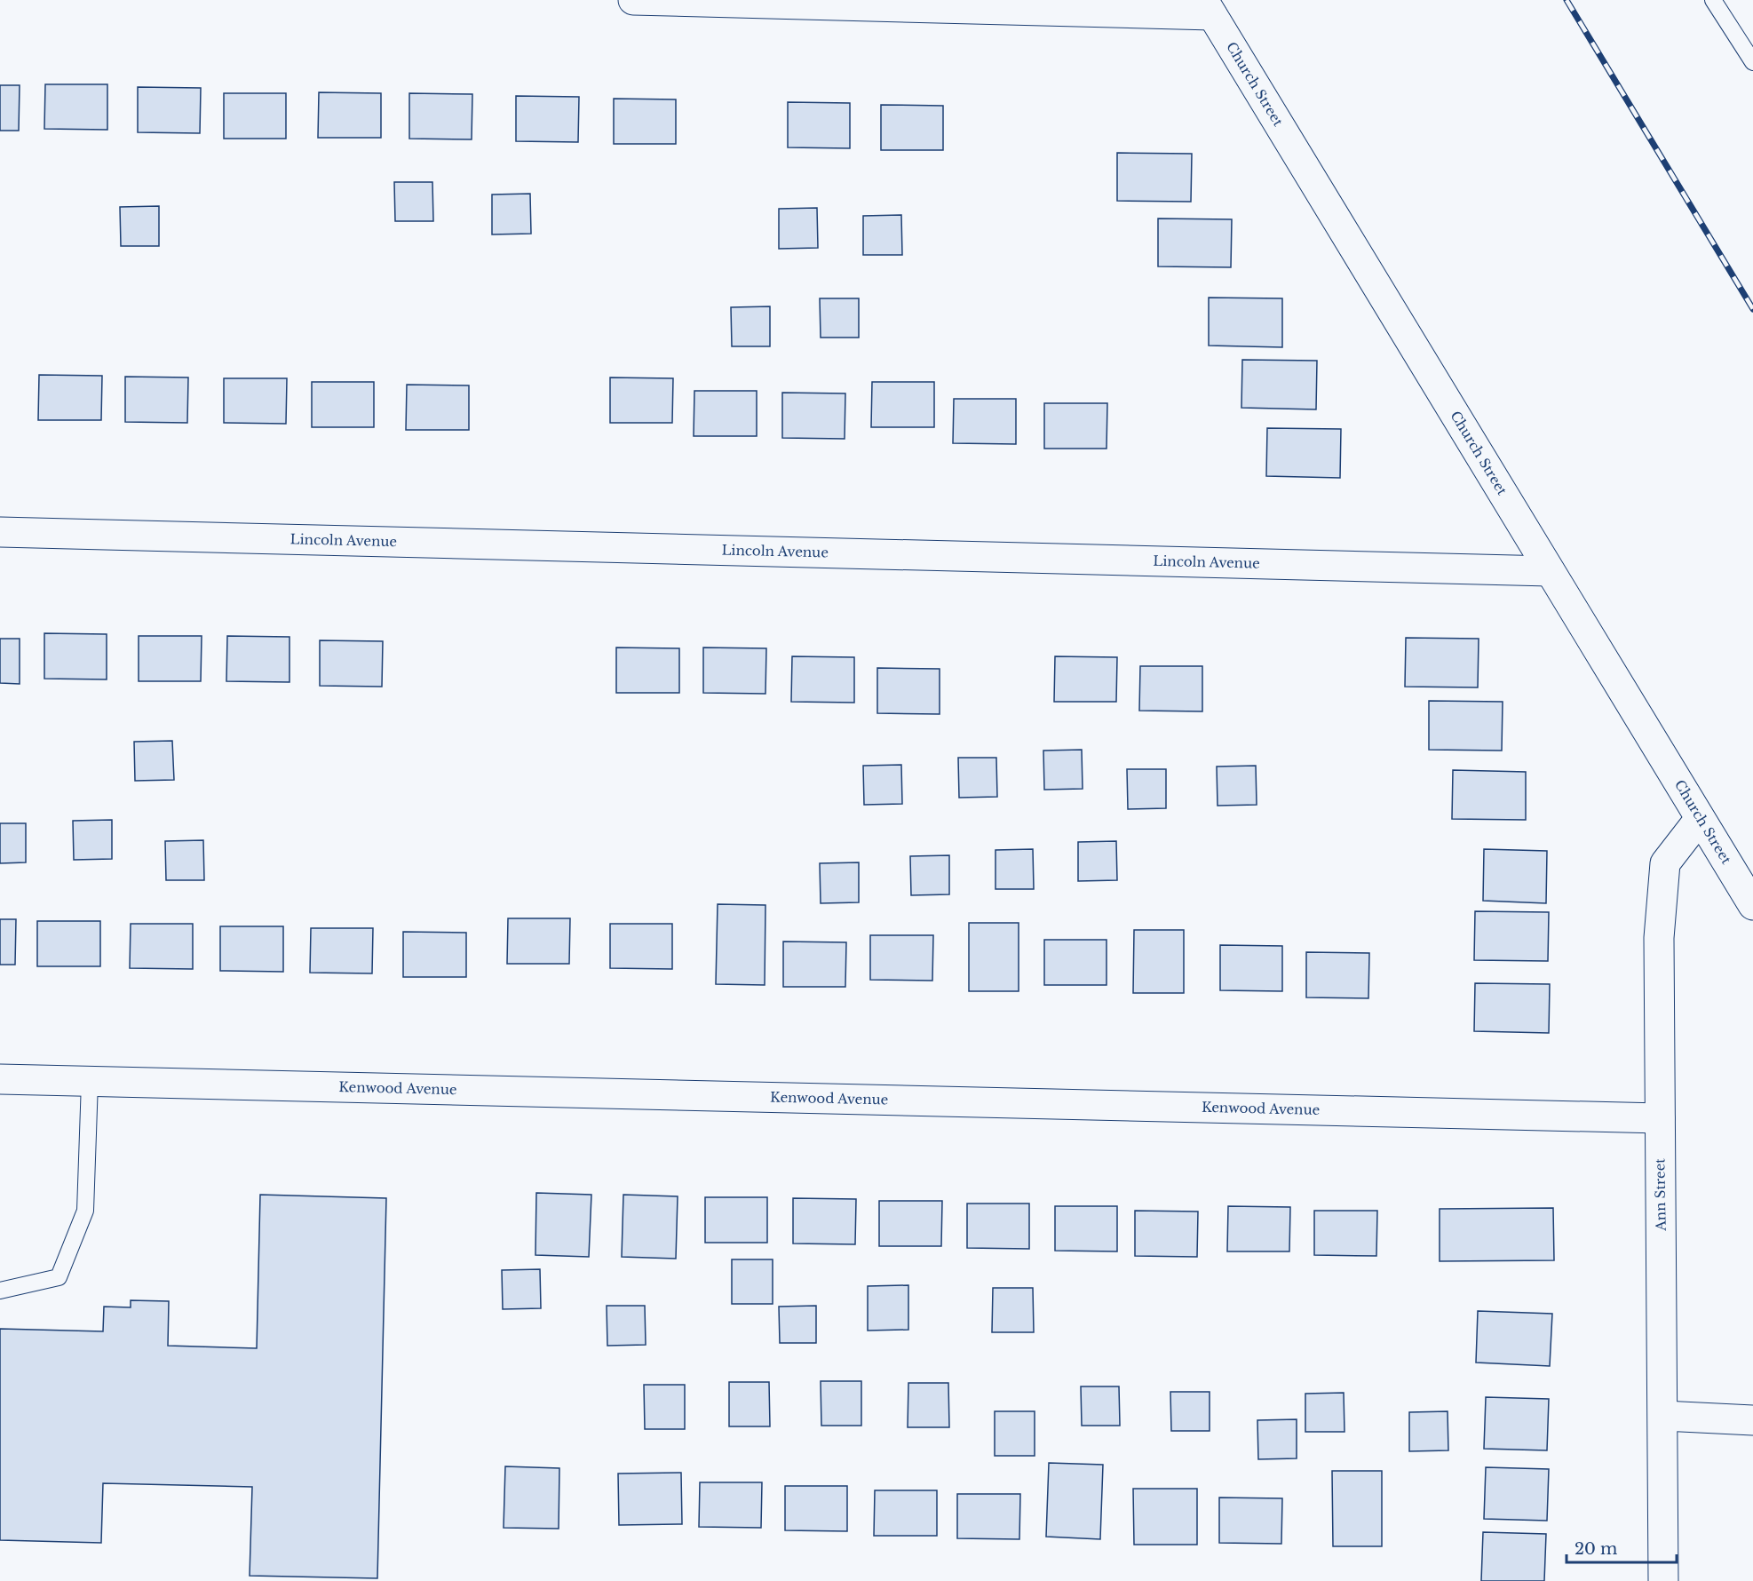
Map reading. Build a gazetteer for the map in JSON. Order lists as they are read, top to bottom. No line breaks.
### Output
{"streets":{"street":["Church Street","Lincoln Avenue","Kenwood Avenue","Ann Street"]},"crossings":[["Church Street","Lincoln Avenue"],["Church Street","Ann Street"],["Kenwood Avenue","Ann Street"]],"scale_bar":"20 m"}
